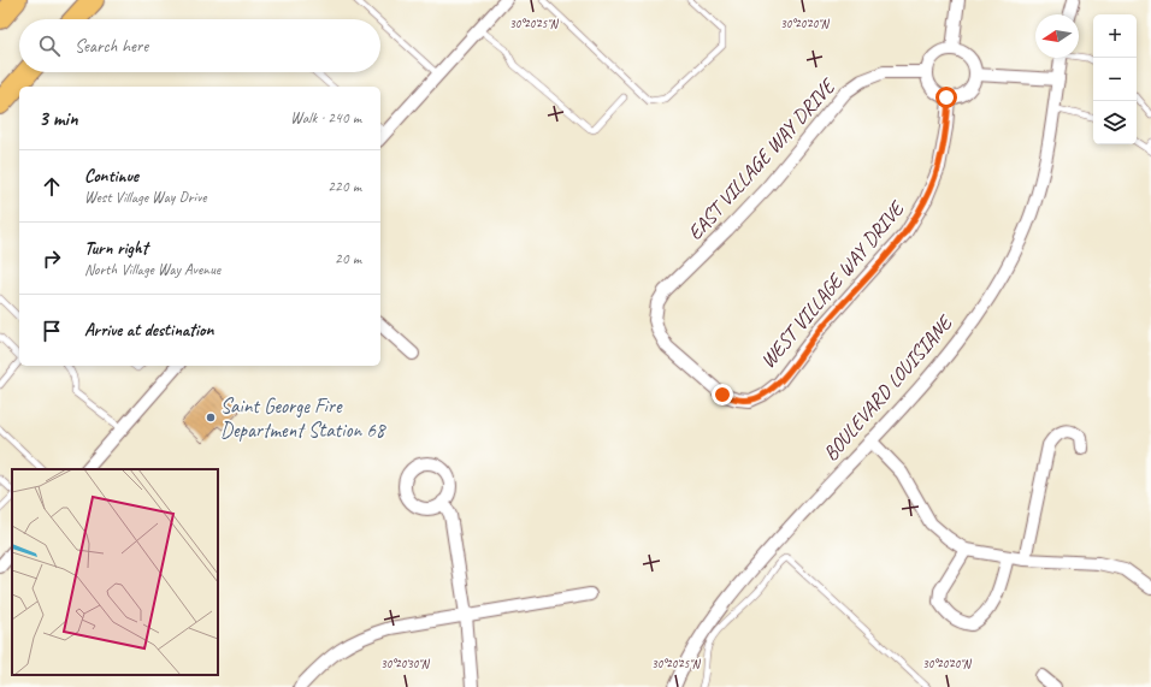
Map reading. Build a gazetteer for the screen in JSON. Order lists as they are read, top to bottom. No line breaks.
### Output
{"streets":{"street":["EAST VILLAGE WAY DRIVE","WEST VILLAGE WAY DRIVE","BOULEVARD LOUISIANE"]},"crossings":[["EAST VILLAGE WAY DRIVE","WEST VILLAGE WAY DRIVE"]],"places":["Saint George Fire Department Station 68"],"north":"left","page":{"map_buttons":["+","−"],"search":"Search here","heading":["3 min","Walk · 240 m"],"list":[["Continue","West Village Way Drive","220 m"],["Turn right","North Village Way Avenue","20 m"],"Arrive at destination"]},"coordinates":["30°20'25\"N","30°20'20\"N","30°20'30\"N"]}
